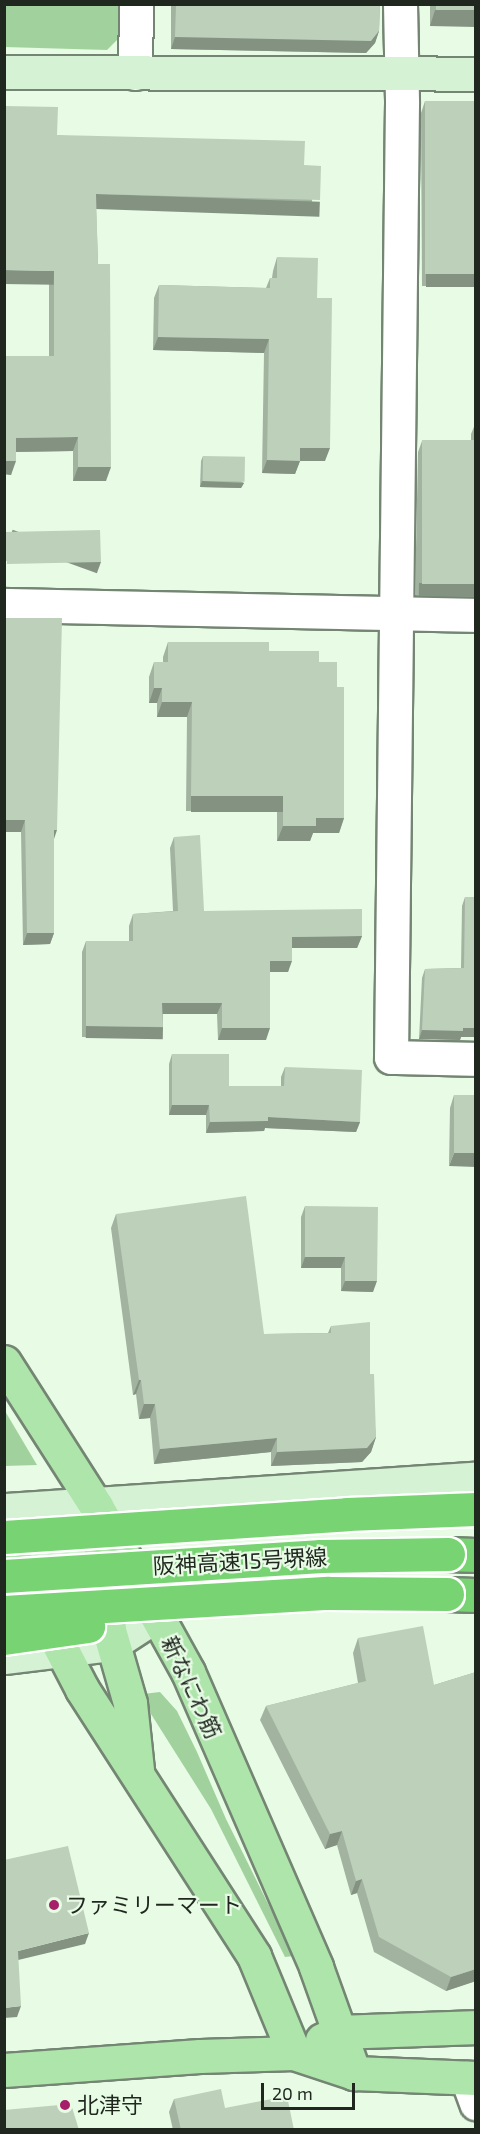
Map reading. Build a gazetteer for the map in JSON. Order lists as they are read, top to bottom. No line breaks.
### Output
{"streets":{"highway":["阪神高速15号堺線"],"main road":["新なにわ筋"]},"places":["ファミリーマート","北津守"],"scale_bar":"20 m"}
